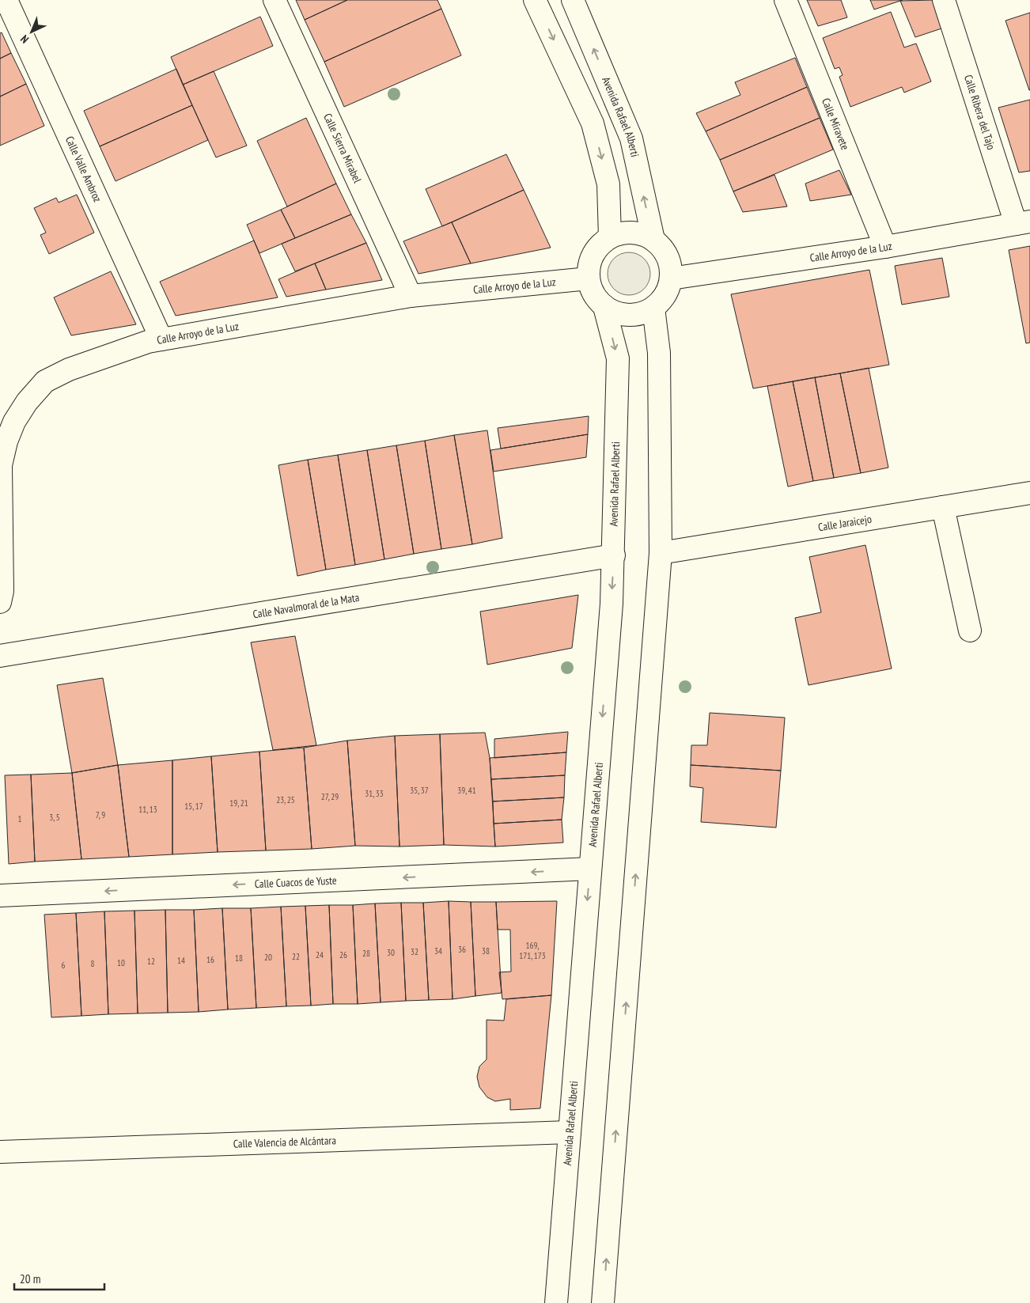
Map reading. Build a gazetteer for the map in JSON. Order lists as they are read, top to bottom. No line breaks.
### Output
{"streets":{"street":["Calle Ribera del Tajo","Avenida Rafael Alberti","Calle Miravete","Calle Sierra Mirabel","Calle Valle Ambroz","Calle Arroyo de la Luz","Calle Jaraicejo","Calle Navalmoral de la Mata","Calle Cuacos de Yuste","Calle Valencia de Alcántara"]},"crossings":[["Calle Ribera del Tajo","Calle Arroyo de la Luz"],["Avenida Rafael Alberti","Calle Arroyo de la Luz"],["Avenida Rafael Alberti","Calle Navalmoral de la Mata"],["Avenida Rafael Alberti","Calle Cuacos de Yuste"],["Avenida Rafael Alberti","Calle Valencia de Alcántara"],["Calle Miravete","Calle Arroyo de la Luz"],["Calle Sierra Mirabel","Calle Arroyo de la Luz"],["Calle Valle Ambroz","Calle Arroyo de la Luz"]],"one_way":["Calle Cuacos de Yuste"],"house_numbers":["35, 37","39, 41","31, 33","27, 29","23, 25","19, 21","15, 17","11, 13","7, 9","3, 5","1","169, 171, 173","36","34","38","32","30","28","24","26","22","20","18","16","14","12","10","8","6"],"scale_bar":"20 m","north":"bottom left"}
